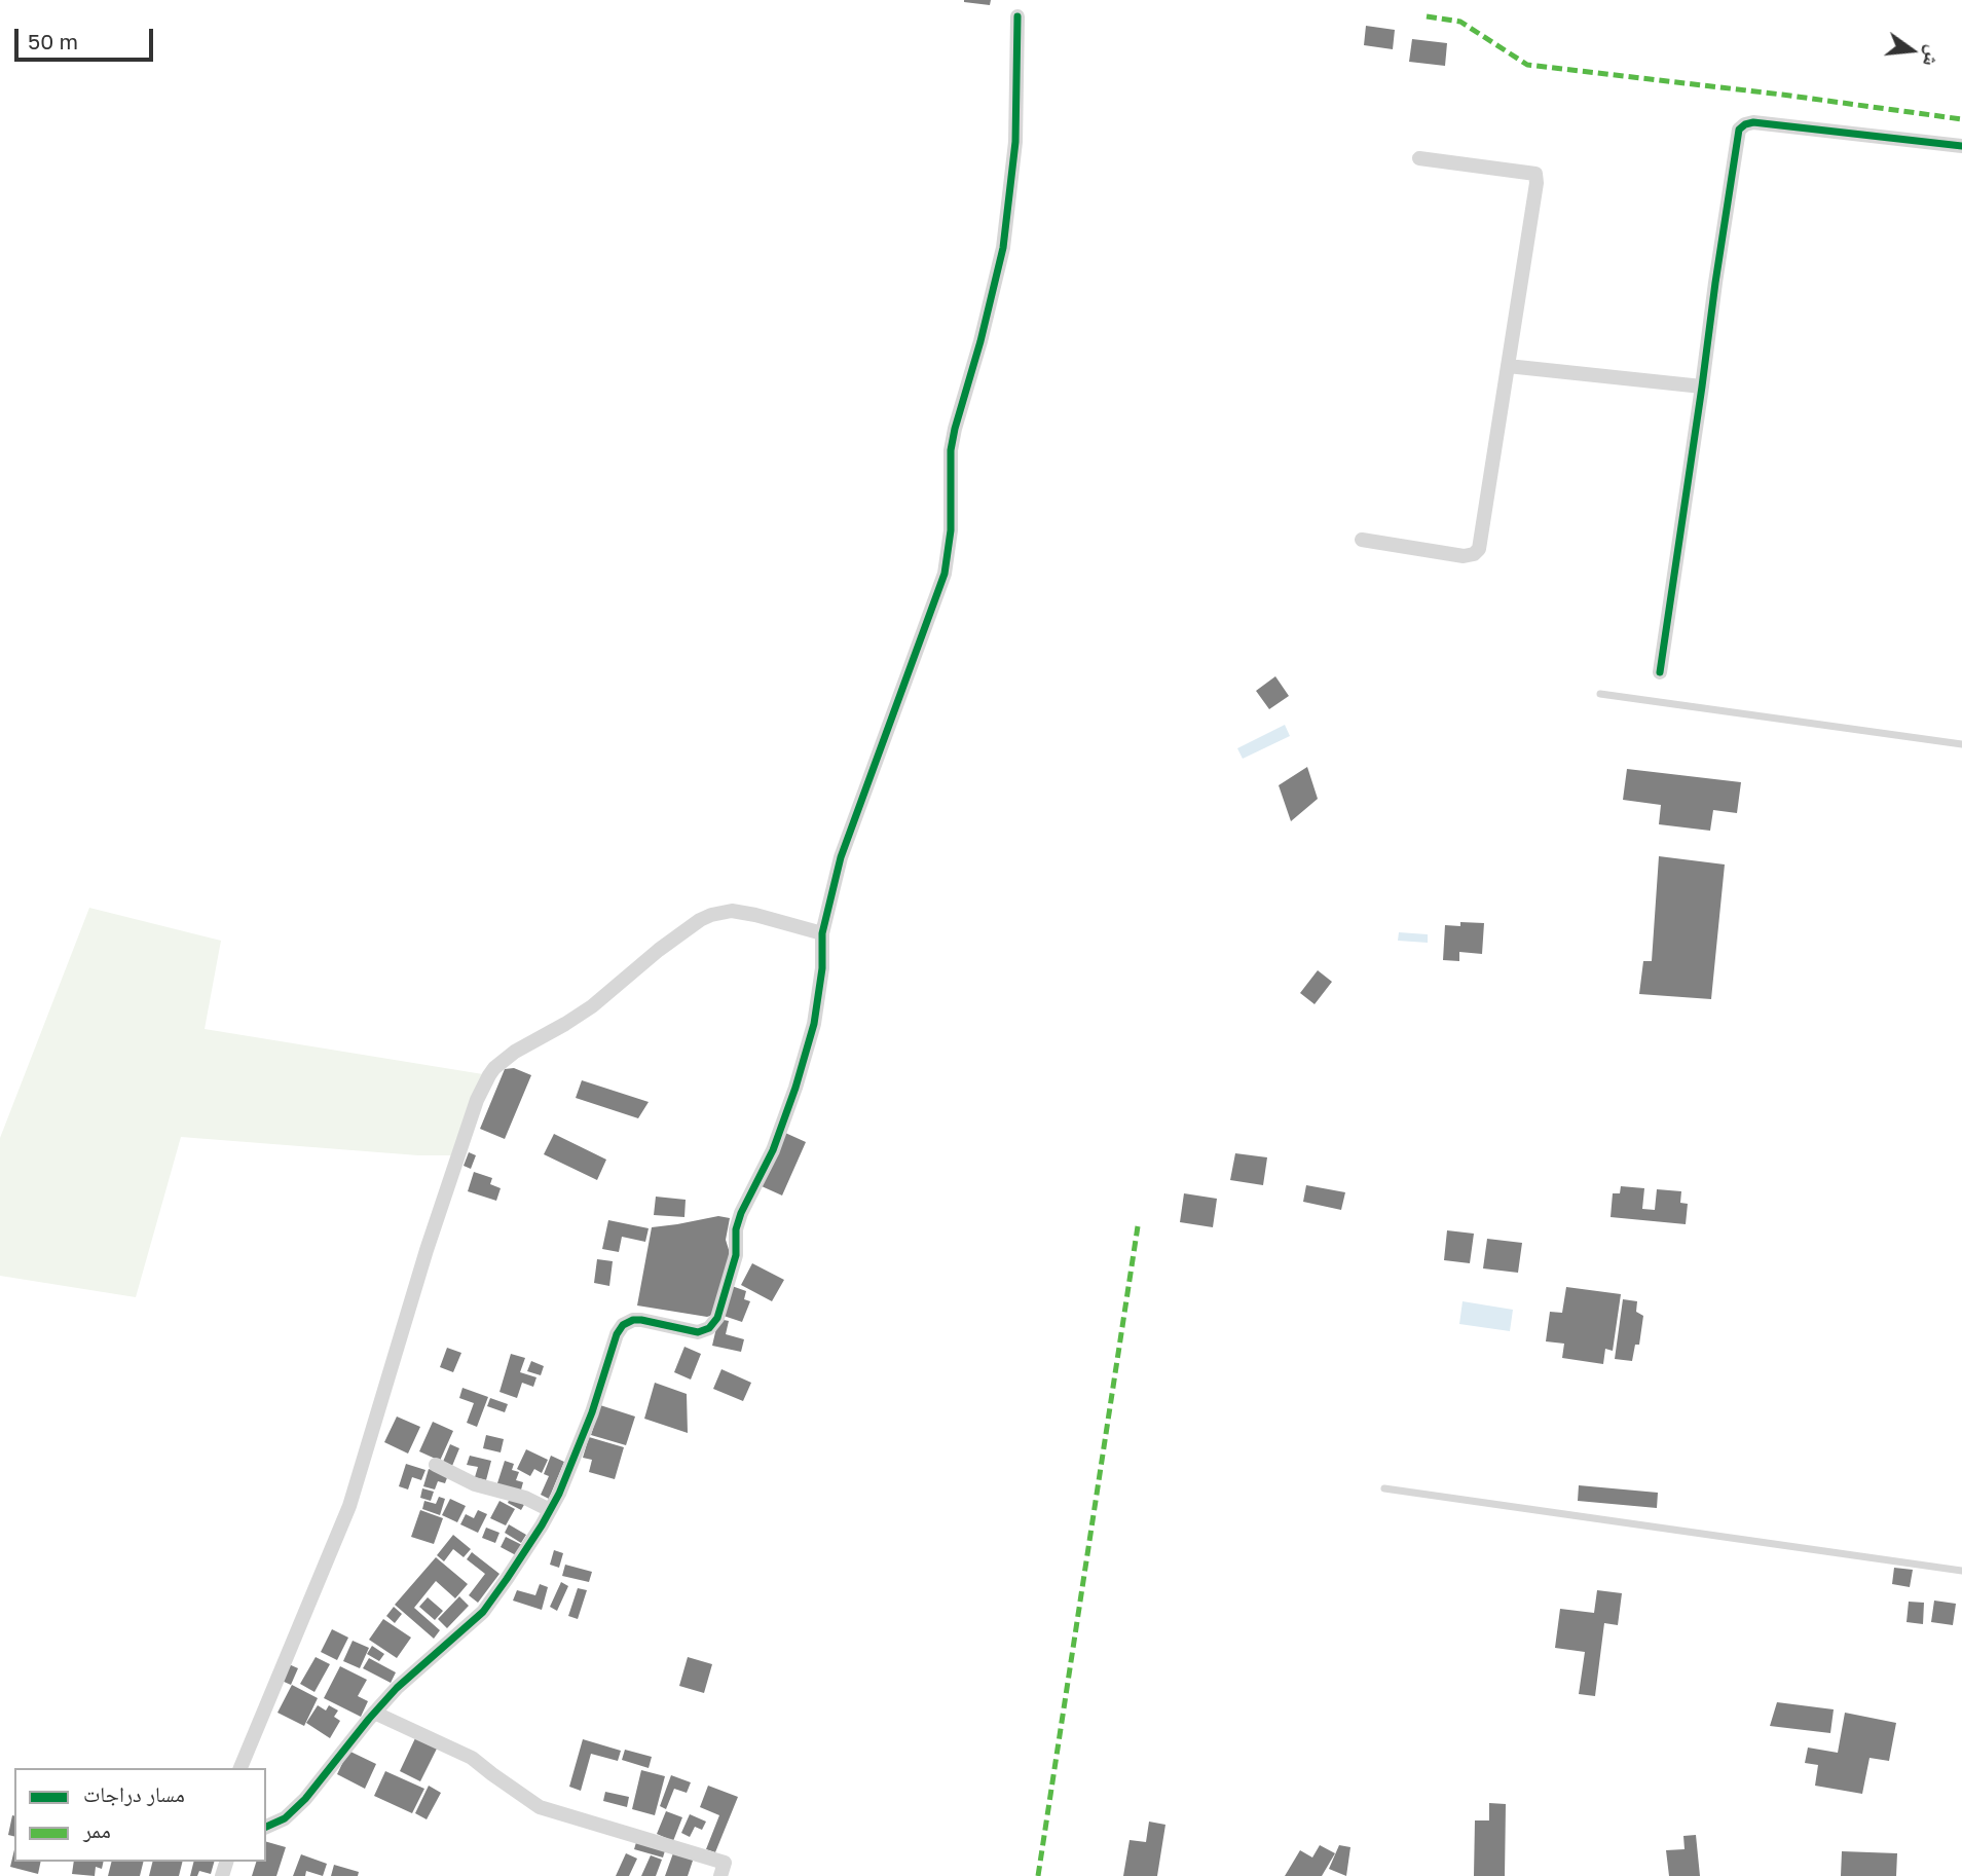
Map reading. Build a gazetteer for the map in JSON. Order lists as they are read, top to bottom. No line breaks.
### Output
{"legend":["مسار دراجات","ممر"],"scale_bar":"50 m","north":"right"}
